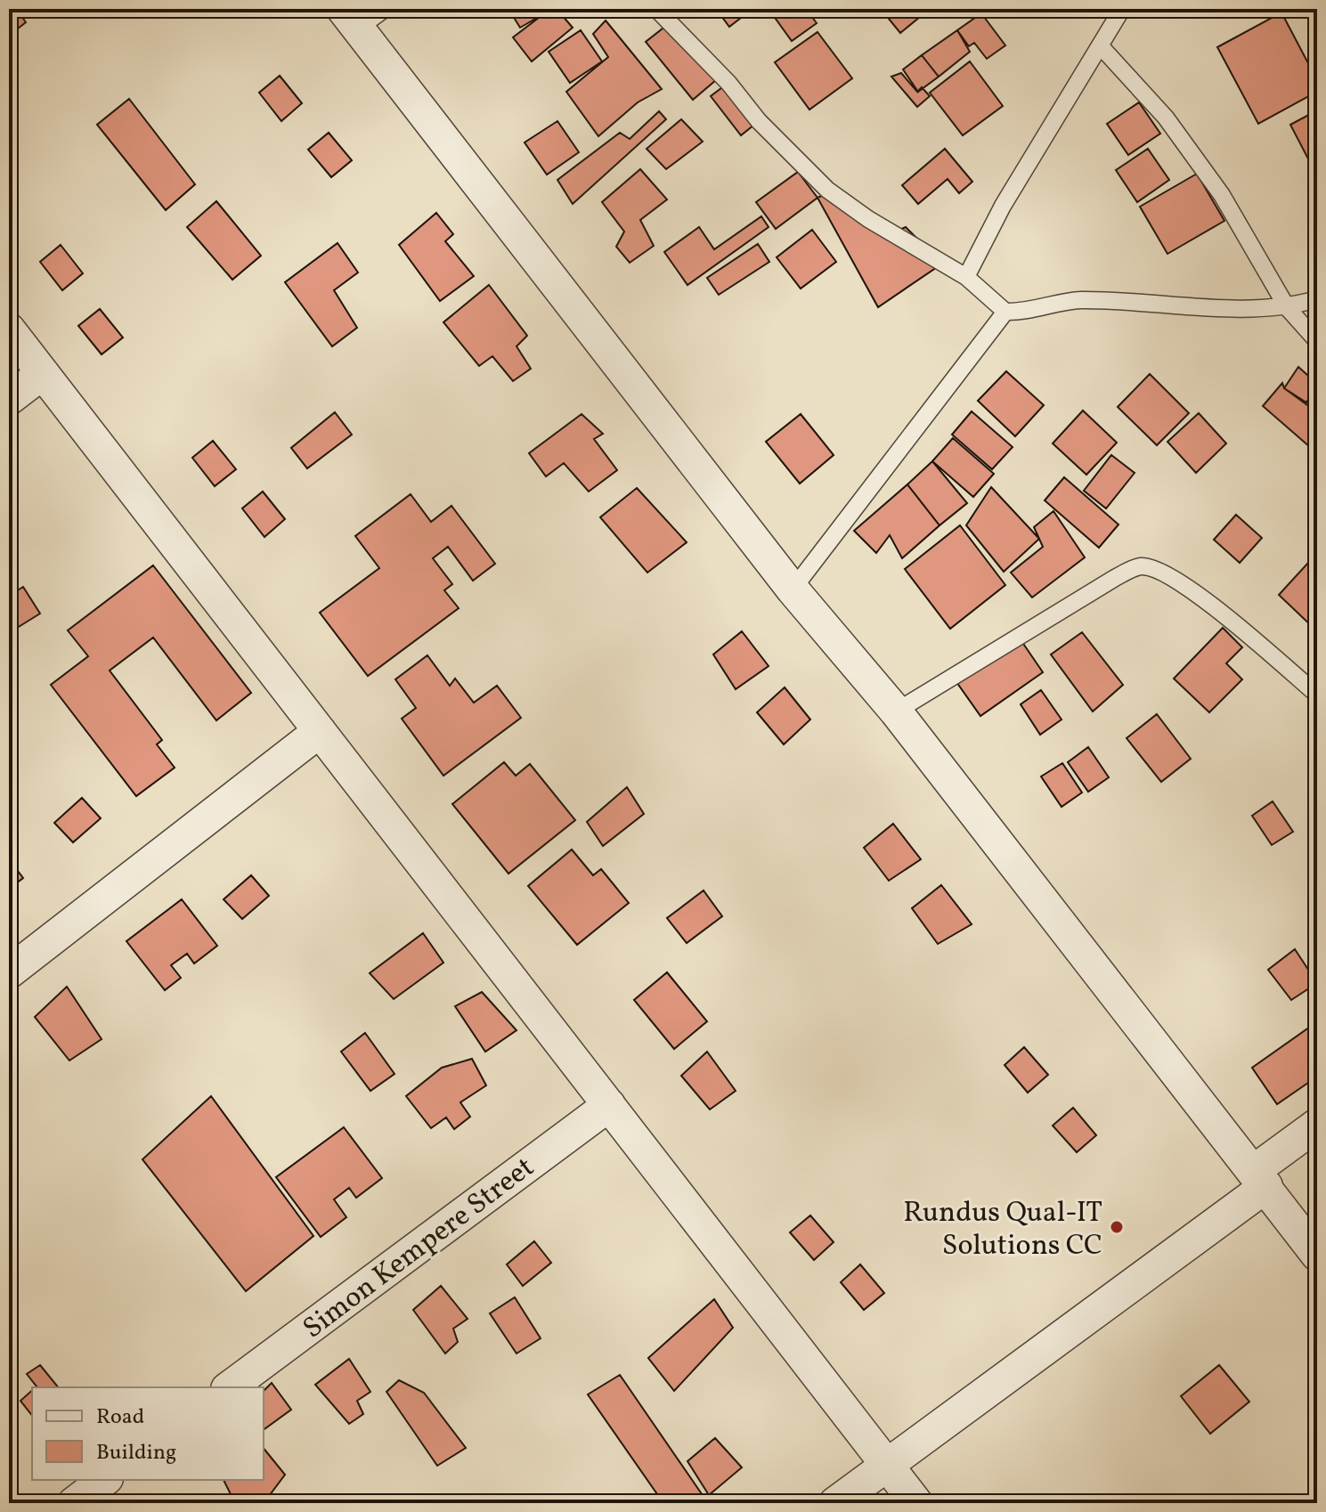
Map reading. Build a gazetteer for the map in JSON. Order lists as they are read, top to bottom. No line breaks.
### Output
{"streets":{"street":["Simon Kempere Street"]},"places":["Rundus Qual-IT Solutions CC"],"legend":["Road","Building"]}
